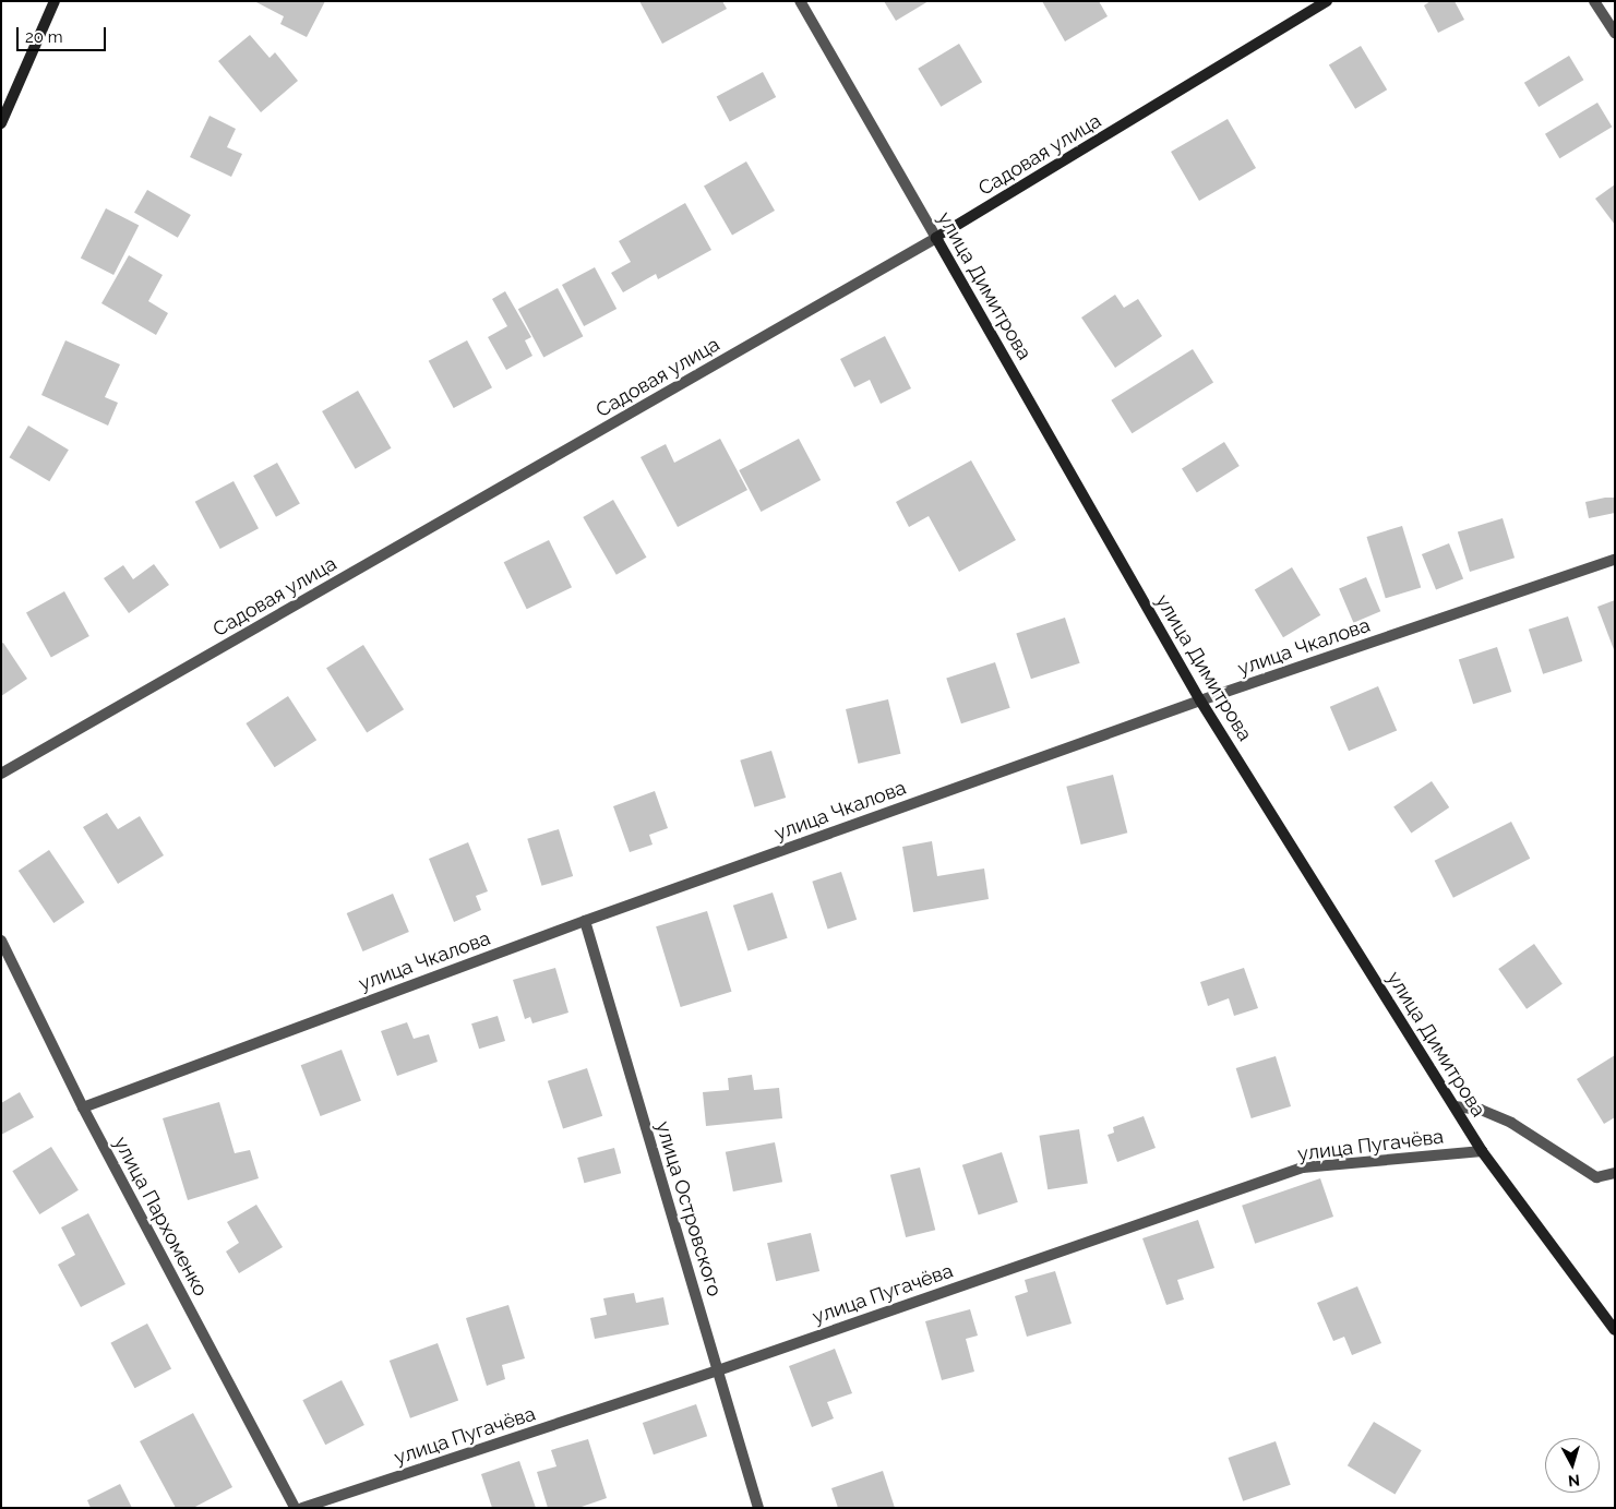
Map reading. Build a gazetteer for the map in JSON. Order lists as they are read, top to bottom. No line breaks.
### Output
{"streets":{"street":["Садовая улица","улица Димитрова","улица Чкалова","улица Пугачёва","улица Островского","улица Пархоменко"]},"crossings":[["Садовая улица","улица Димитрова"],["улица Димитрова","улица Чкалова"],["улица Димитрова","улица Пугачёва"],["улица Чкалова","улица Островского"],["улица Чкалова","улица Пархоменко"],["улица Пугачёва","улица Островского"]],"scale_bar":"20 m","north":"bottom"}
